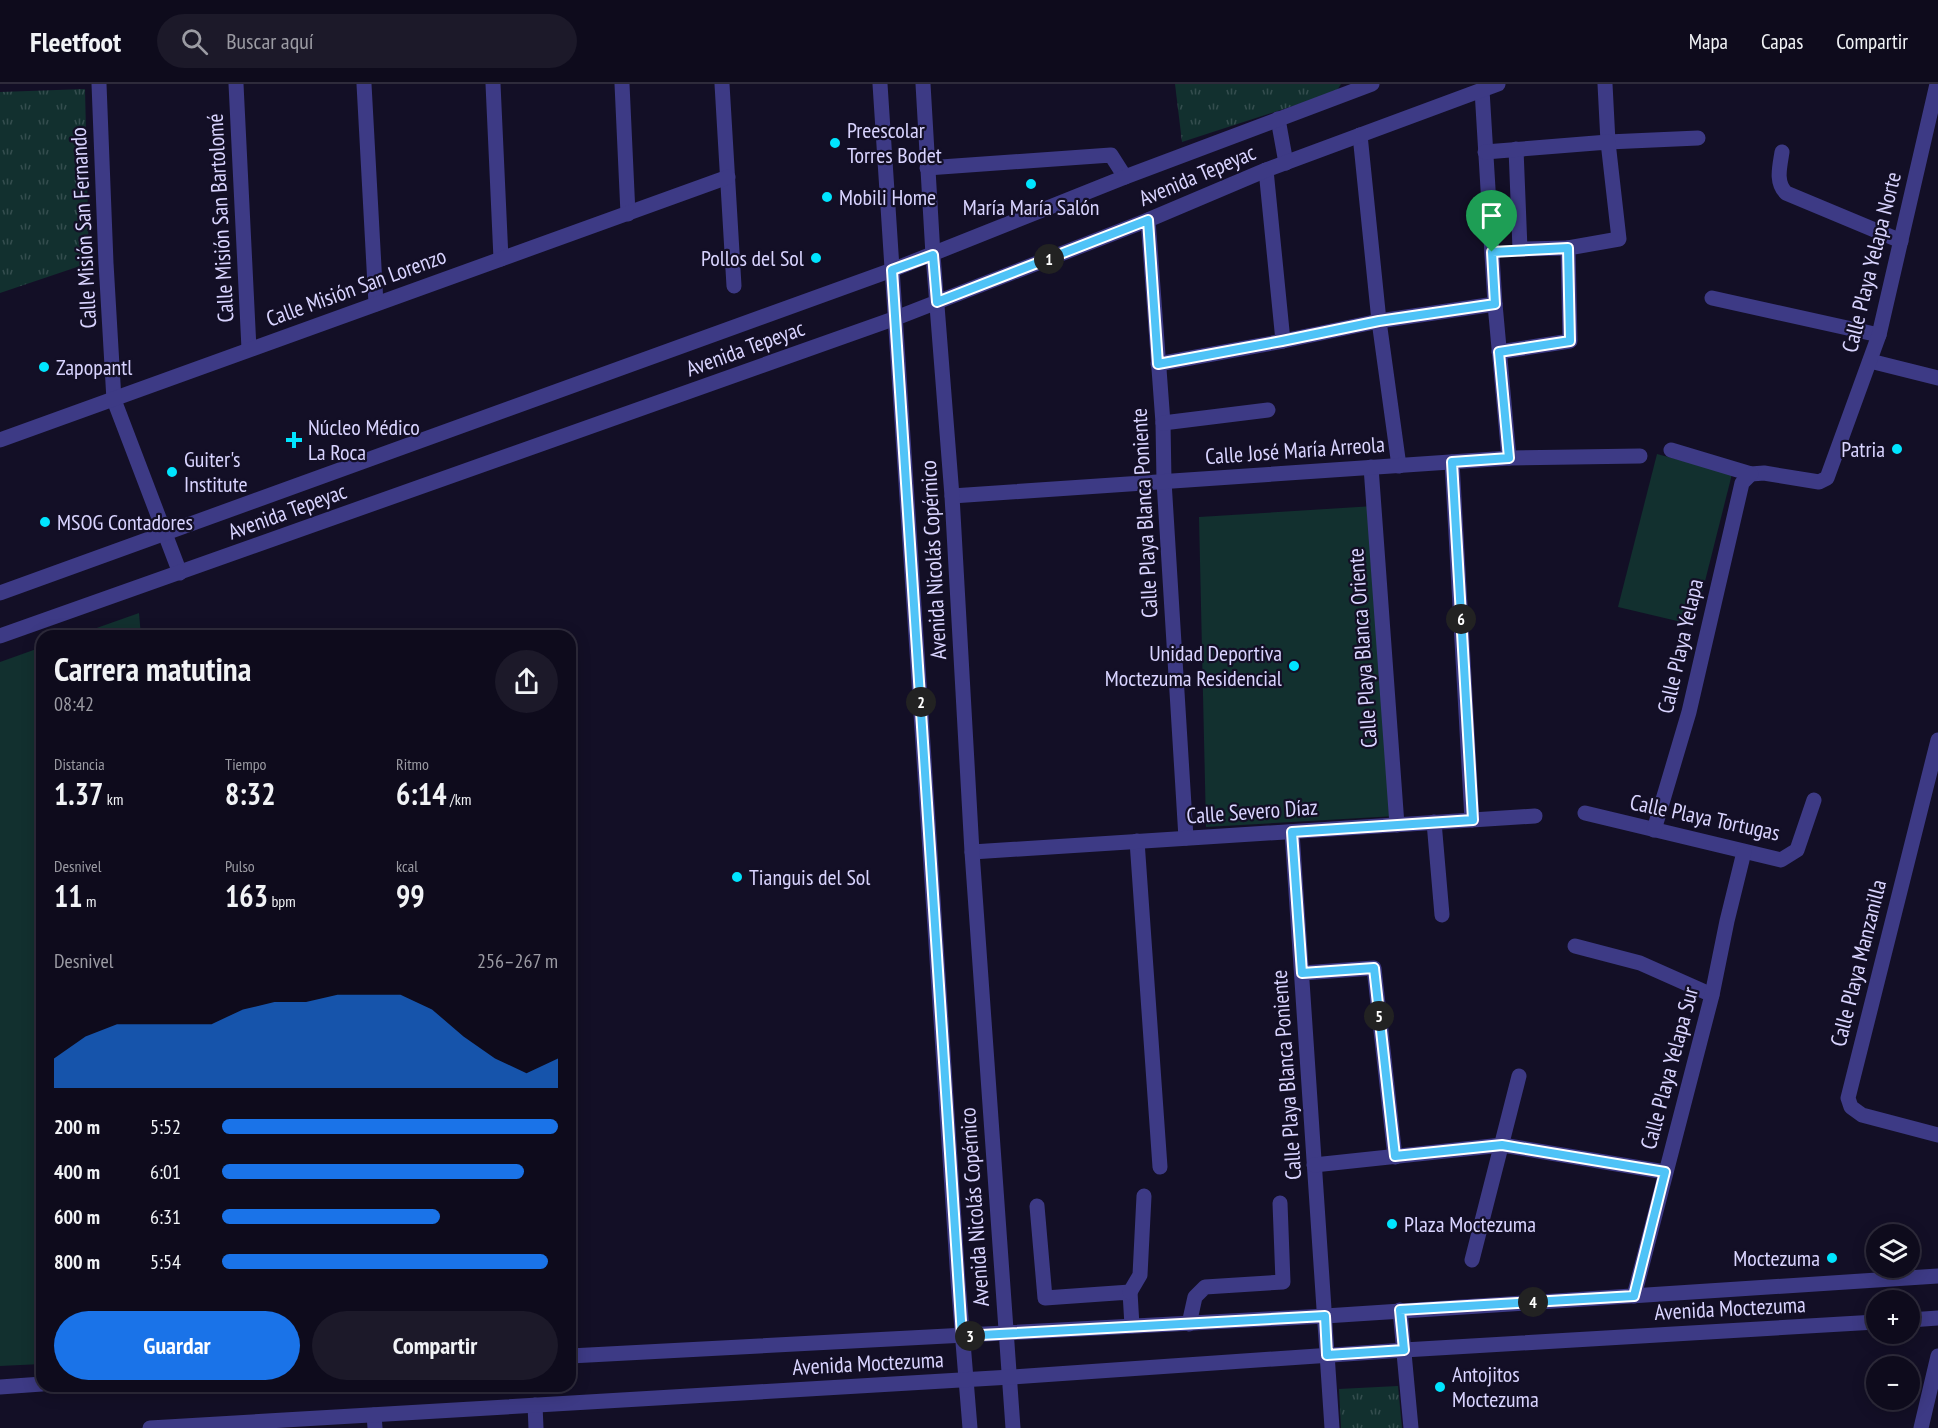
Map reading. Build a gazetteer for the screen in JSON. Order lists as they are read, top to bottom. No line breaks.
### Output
{"streets":{"street":["Avenida Tepeyac","Calle Misión San Bartolomé","Calle Misión San Fernando","Calle Playa Yelapa Norte","Calle Misión San Lorenzo","Calle José María Arreola","Calle Playa Blanca Poniente","Avenida Nicolás Copérnico","Calle Playa Yelapa","Calle Playa Blanca Oriente","Calle Severo Díaz","Calle Playa Tortugas","Calle Playa Manzanilla","Calle Playa Yelapa Sur","Avenida Moctezuma"]},"crossings":[["Avenida Tepeyac","Calle Misión San Fernando"],["Avenida Tepeyac","Calle Playa Blanca Poniente"],["Avenida Tepeyac","Avenida Nicolás Copérnico"],["Calle Misión San Bartolomé","Calle Misión San Lorenzo"],["Calle Misión San Fernando","Calle Misión San Lorenzo"],["Calle Playa Yelapa Norte","Calle Playa Yelapa"],["Calle José María Arreola","Calle Playa Blanca Poniente"],["Calle José María Arreola","Avenida Nicolás Copérnico"],["Calle José María Arreola","Calle Playa Blanca Oriente"],["Calle Playa Blanca Poniente","Calle Severo Díaz"],["Calle Playa Blanca Poniente","Avenida Moctezuma"],["Avenida Nicolás Copérnico","Calle Severo Díaz"],["Avenida Nicolás Copérnico","Avenida Moctezuma"],["Calle Playa Yelapa","Calle Playa Tortugas"],["Calle Playa Blanca Oriente","Calle Severo Díaz"],["Calle Playa Tortugas","Calle Playa Yelapa Sur"],["Calle Playa Yelapa Sur","Avenida Moctezuma"]],"places":{"other":["Preescolar Torres Bodet","María María Salón","Mobili Home","Pollos del Sol","Zapopantl","Patria","Guiter's Institute","MSOG Contadores","Unidad Deportiva Moctezuma Residencial","Tianguis del Sol","Plaza Moctezuma","Moctezuma","Antojitos Moctezuma"],"health":["Núcleo Médico La Roca"]},"page":{"header":"Fleetfoot","search":"Buscar aquí","nav":["Mapa","Capas","Compartir"],"pins":["1","6","2","5","4","3"],"heading":["Carrera matutina","08:42"],"stats":[["Distancia","1.37 km"],["Tiempo","8:32"],["Ritmo","6:14 /km"],["Desnivel","11 m"],["Pulso","163 bpm"],["kcal","99"]],"chart":["Desnivel","256–267 m"],"list":[{"name":"200 m","note":"5:52"},{"name":"400 m","note":"6:01"},{"name":"600 m","note":"6:31"},{"name":"800 m","note":"5:54"}],"map_buttons":["+","−"],"buttons":["Guardar","Compartir"]}}
